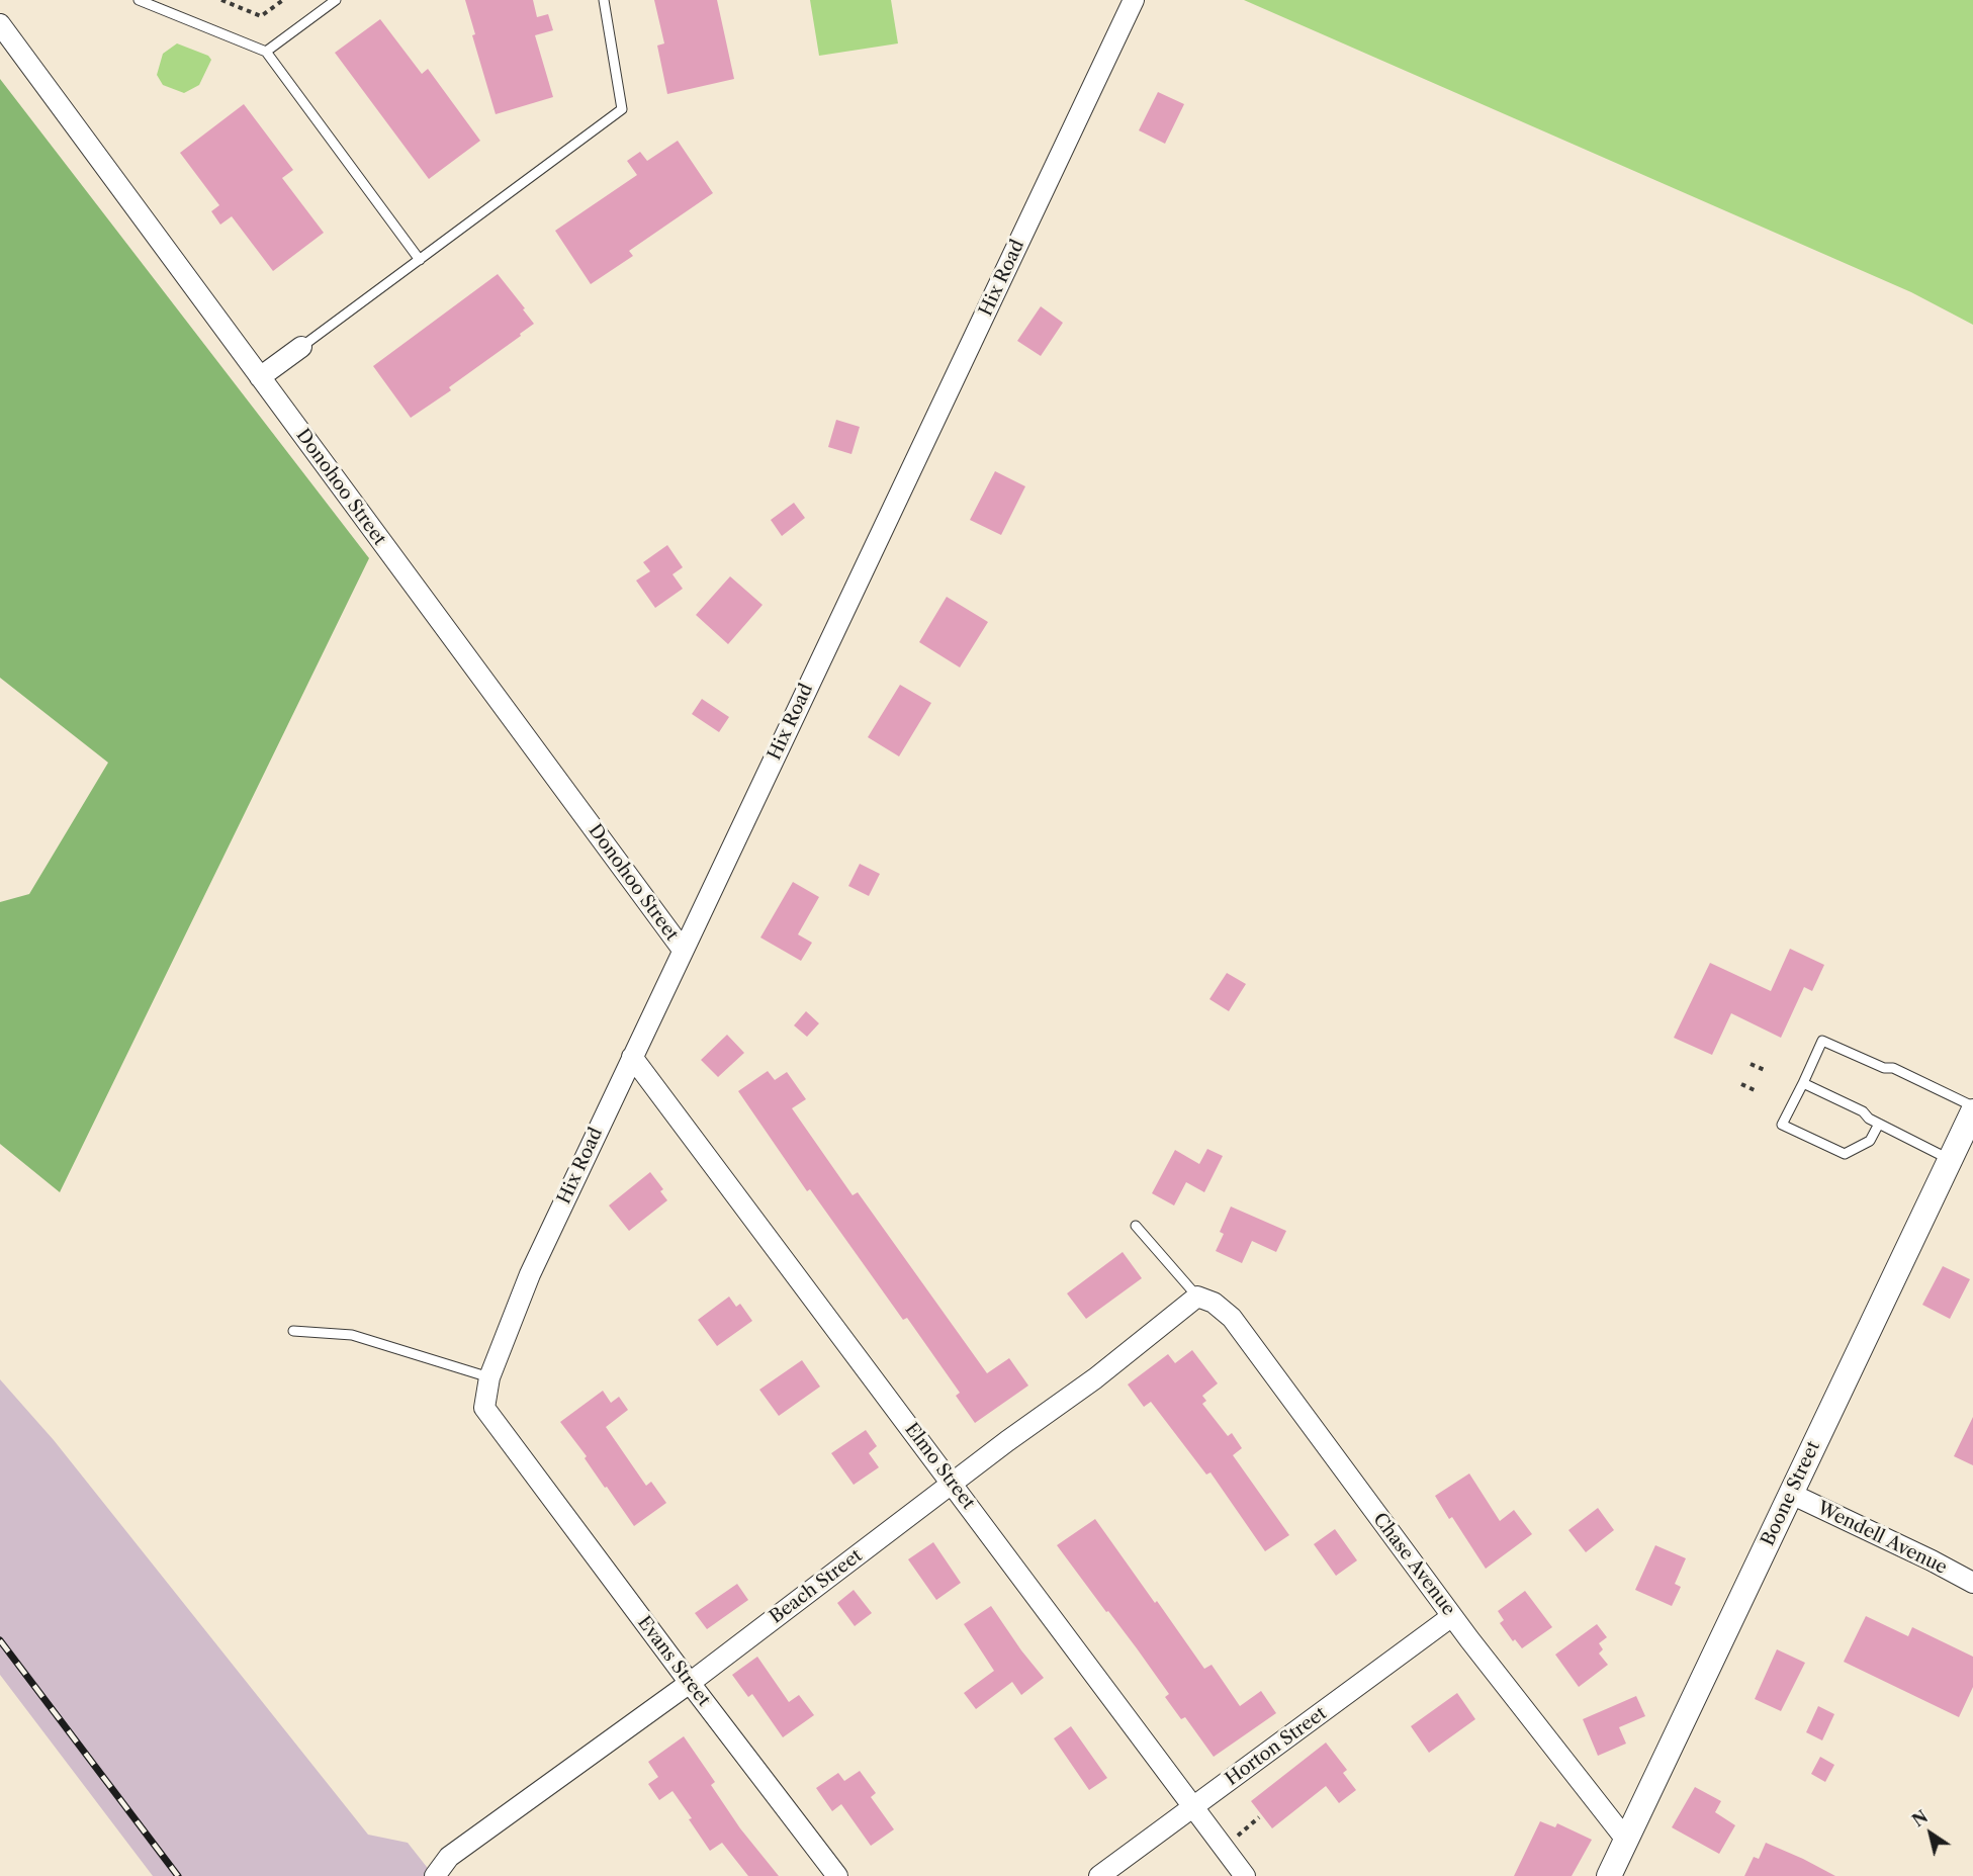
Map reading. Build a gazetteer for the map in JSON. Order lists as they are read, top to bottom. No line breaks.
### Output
{"streets":{"street":["Hix Road","Donohoo Street","Elmo Street","Boone Street","Wendell Avenue","Chase Avenue","Beach Street","Evans Street","Horton Street"]},"crossings":[["Hix Road","Donohoo Street"],["Hix Road","Elmo Street"],["Hix Road","Evans Street"],["Elmo Street","Beach Street"],["Elmo Street","Horton Street"],["Boone Street","Wendell Avenue"],["Boone Street","Chase Avenue"],["Chase Avenue","Beach Street"],["Chase Avenue","Horton Street"],["Beach Street","Evans Street"]],"north":"top left"}
